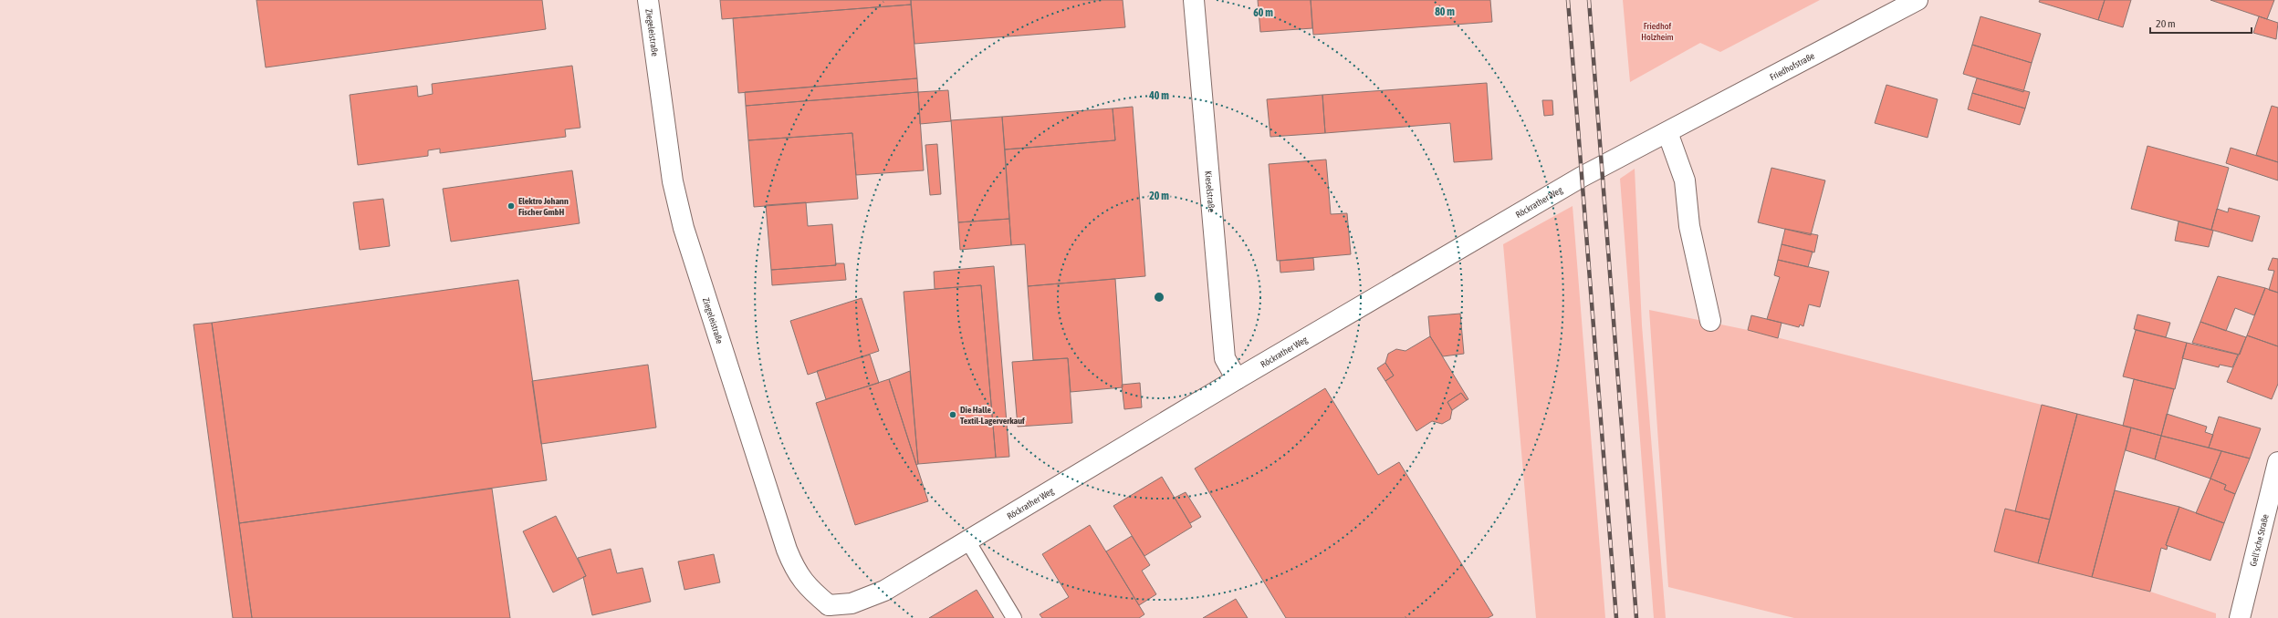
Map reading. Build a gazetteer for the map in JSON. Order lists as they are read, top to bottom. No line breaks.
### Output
{"streets":{"street":["Ziegeleistraße","Friedhofstraße","Kieselstraße","Röckrather Weg","Gell'sche Straße"]},"crossings":[["Ziegeleistraße","Röckrather Weg"],["Friedhofstraße","Röckrather Weg"],["Kieselstraße","Röckrather Weg"]],"parks":["Friedhof Holzheim"],"places":["Elektro Johann Fischer GmbH","Die Halle Textil-Lagerverkauf"],"scale_bar":"20 m","rings":["80 m","60 m","40 m","20 m"]}
